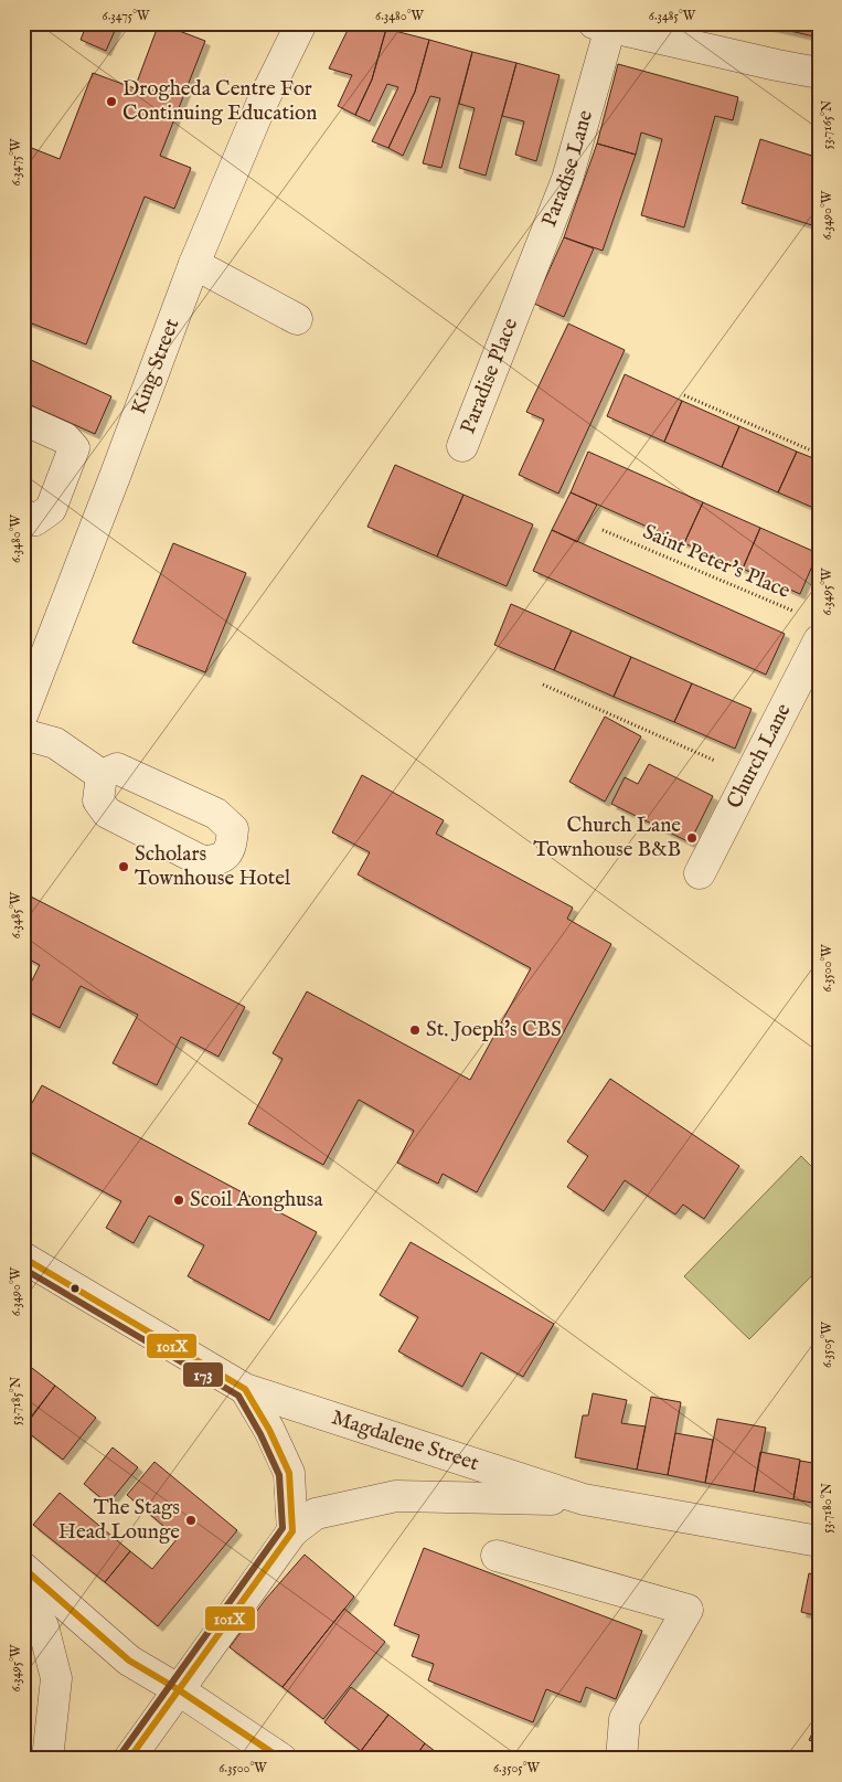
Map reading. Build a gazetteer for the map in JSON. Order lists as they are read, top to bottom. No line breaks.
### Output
{"streets":{"street":["Paradise Lane","King Street","Paradise Place","Church Lane","Magdalene Street"],"path":["Saint Peter's Place"]},"crossings":[["Paradise Lane","Paradise Place"]],"places":["Drogheda Centre For Continuing Education","Church Lane Townhouse B&B","Scholars Townhouse Hotel","St. Joeph's CBS","Scoil Aonghusa","The Stags Head Lounge"],"lines":["transit line 101X","transit line 173"],"coordinates":["6.3475°W","6.3480°W","6.3485°W","53.7165°N","6.3490°W","6.3495°W","6.3500°W","6.3505°W","53.7185°N","53.7180°N"]}
